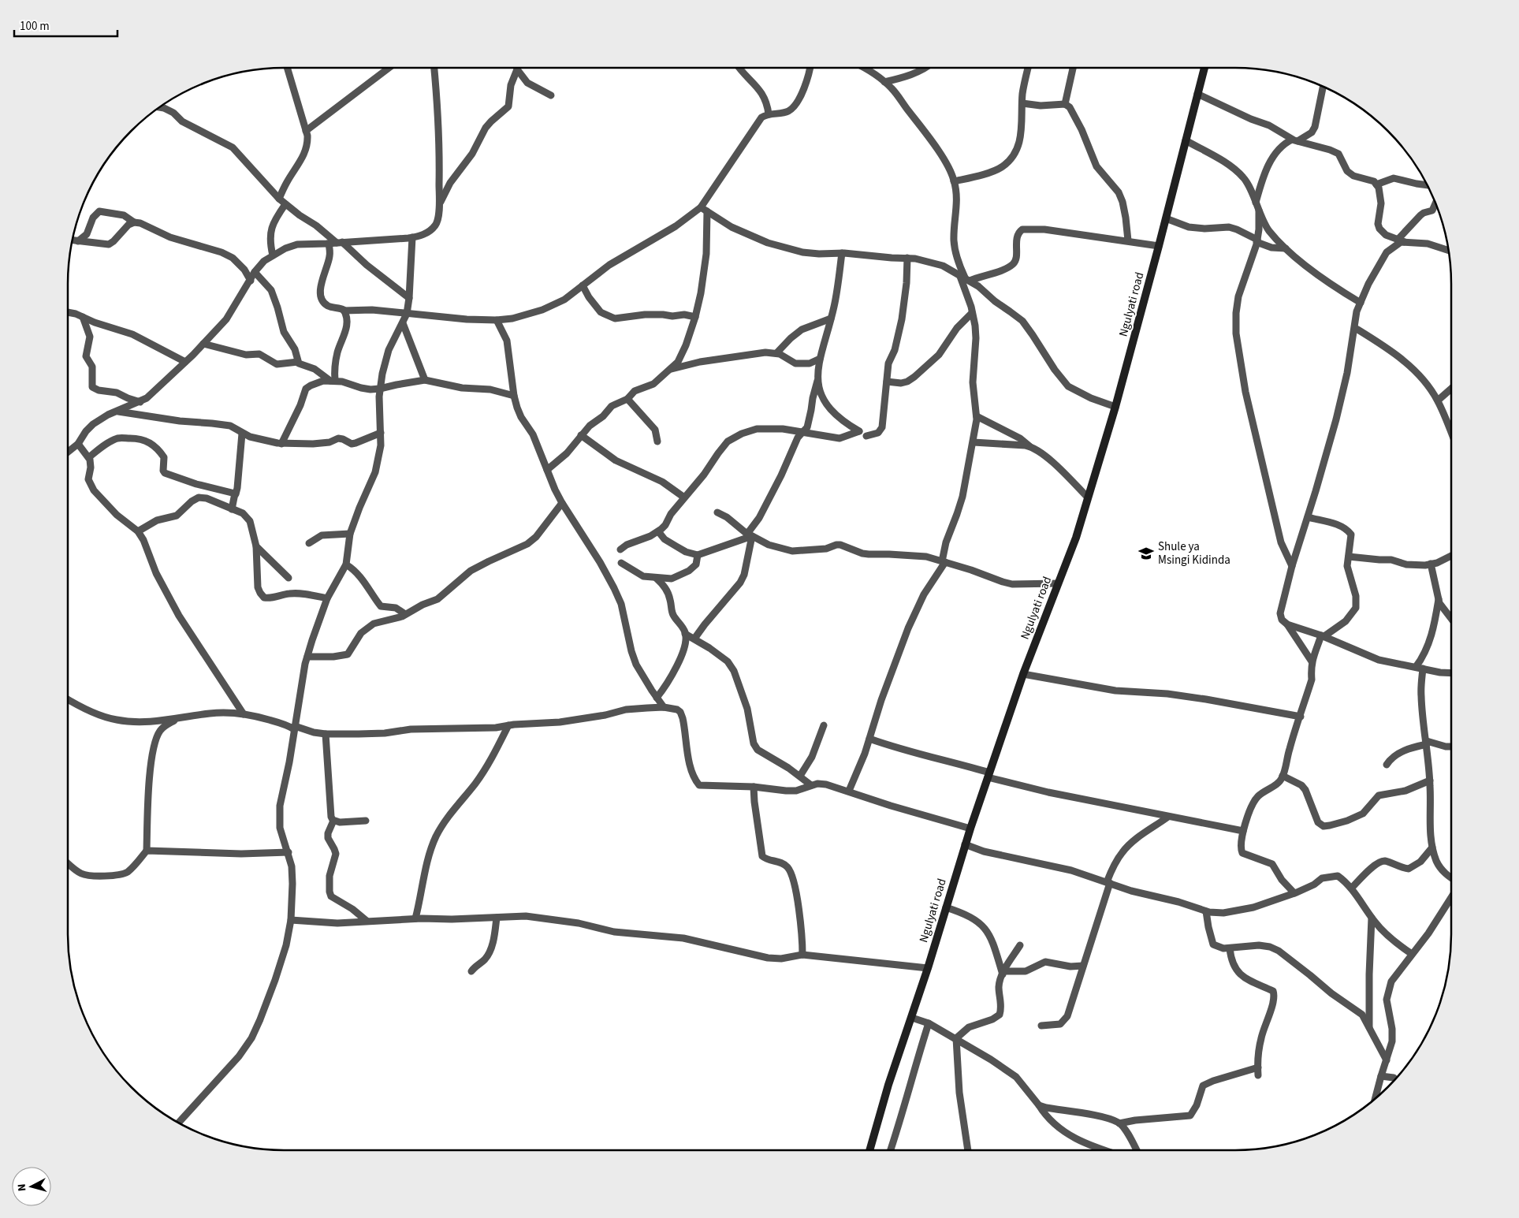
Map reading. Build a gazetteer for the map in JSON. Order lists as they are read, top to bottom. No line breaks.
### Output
{"streets":{"main road":["Ngulyati road"]},"places":{"school or university":["Shule ya Msingi Kidinda"]},"scale_bar":"100 m","north":"left"}
